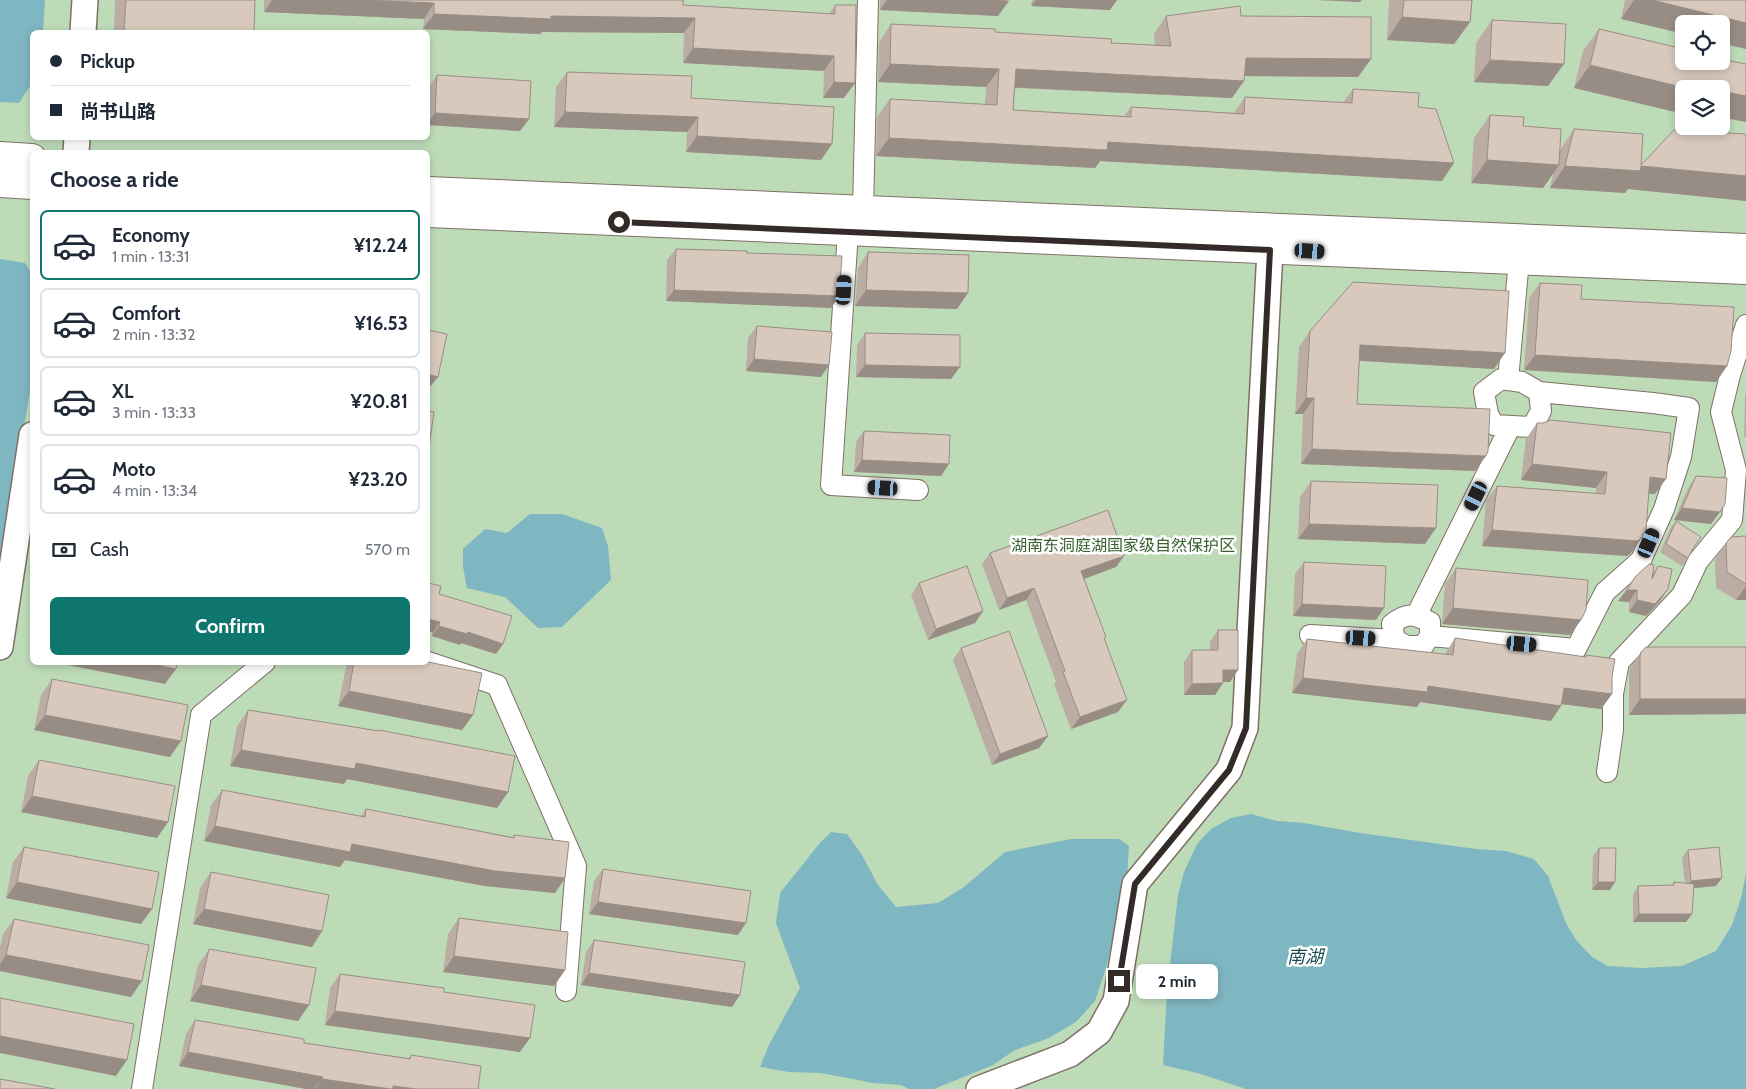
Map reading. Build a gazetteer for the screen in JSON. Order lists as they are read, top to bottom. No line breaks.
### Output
{"water":["南湖"],"parks":["湖南东洞庭湖国家级自然保护区"],"page":{"banner":["Pickup","尚书山路"],"heading":"Choose a ride","list":[{"name":"Economy","note":"1 min · 13:31","value":"¥12.24"},{"name":"Comfort","note":"2 min · 13:32","value":"¥16.53"},{"name":"XL","note":"3 min · 13:33","value":"¥20.81"},{"name":"Moto","note":"4 min · 13:34","value":"¥23.20"}],"pay":["Cash","570 m"],"buttons":"Confirm","bubble":"2 min"}}
